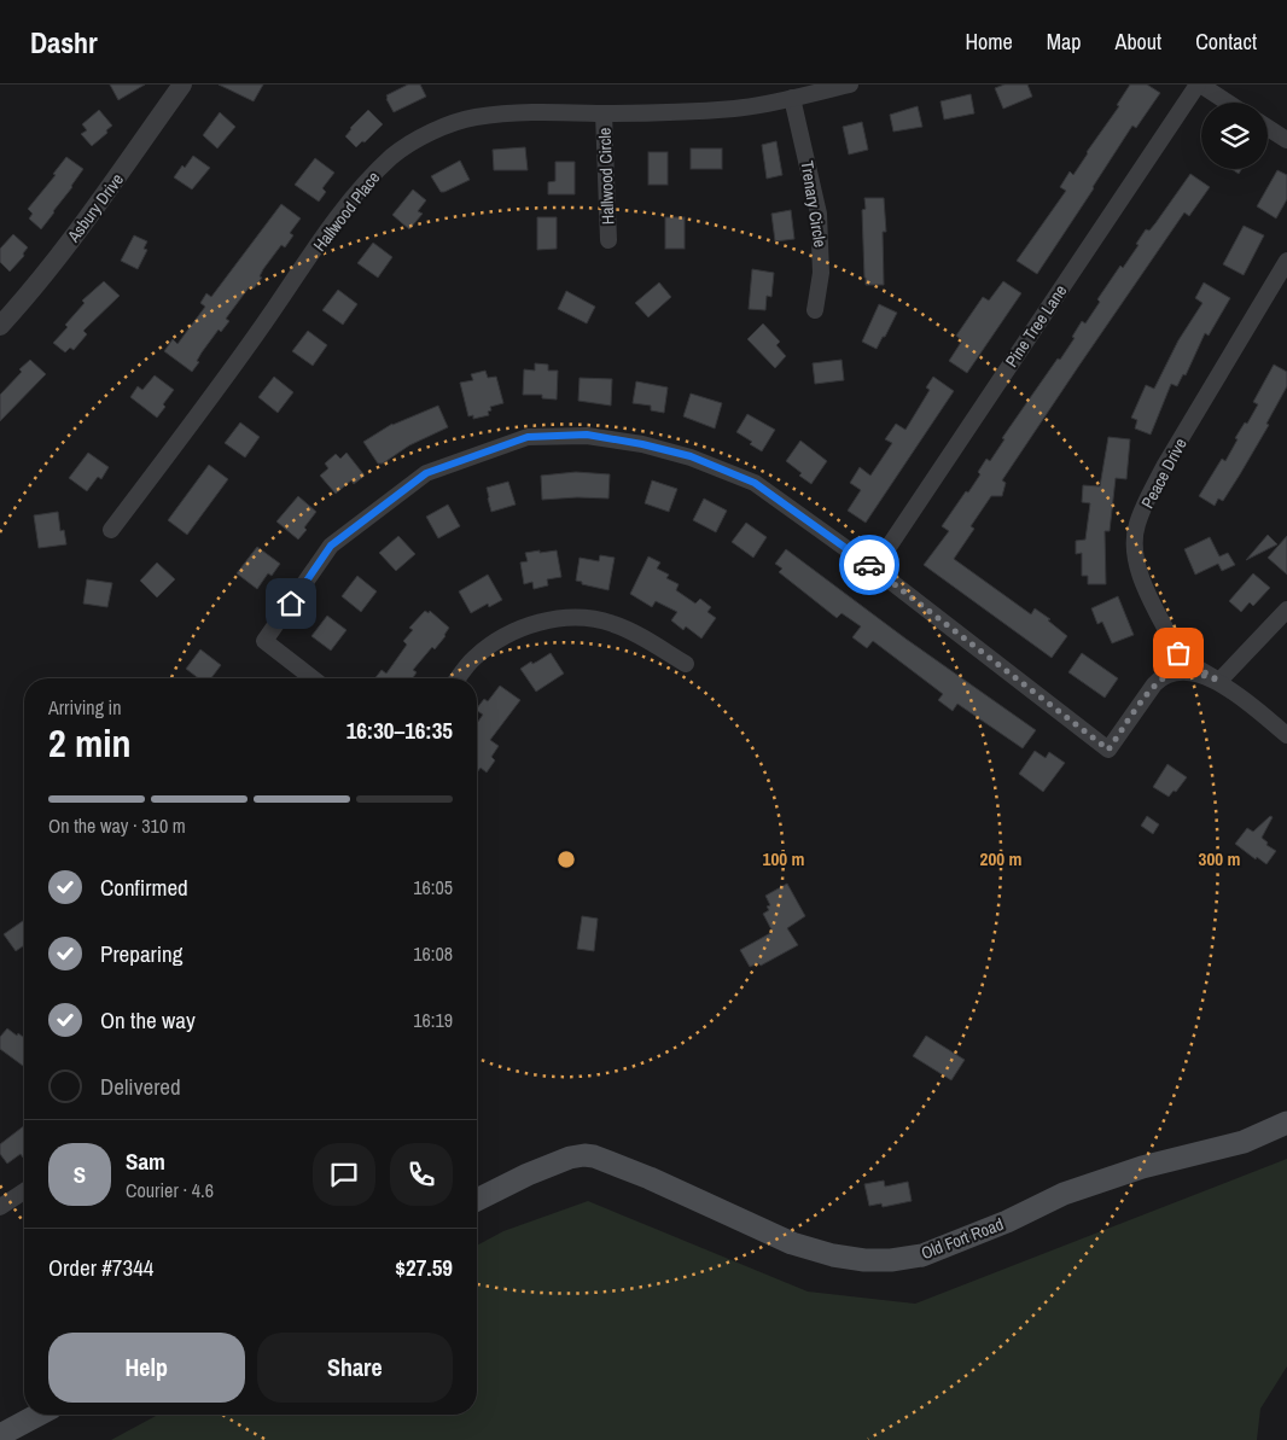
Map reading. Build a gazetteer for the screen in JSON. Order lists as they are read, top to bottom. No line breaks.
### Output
{"streets":{"main road":["Old Fort Road"],"street":["Hallwood Circle","Trenary Circle","Asbury Drive","Hallwood Place","Pine Tree Lane","Peace Drive"]},"crossings":[["Hallwood Circle","Hallwood Place"],["Trenary Circle","Hallwood Place"]],"page":{"header":"Dashr","nav":["Home","Map","About","Contact"],"heading":["2 min","Arriving in","16:30–16:35"],"panel":["Sam","Courier · 4.6","Order #7344","$27.59"],"bar":"On the way · 310 m","list":[["Confirmed","16:05"],["Preparing","16:08"],["On the way","16:19"],"Delivered"],"round":"S","buttons":["Help","Share"]},"rings":["100 m","200 m","300 m"]}
